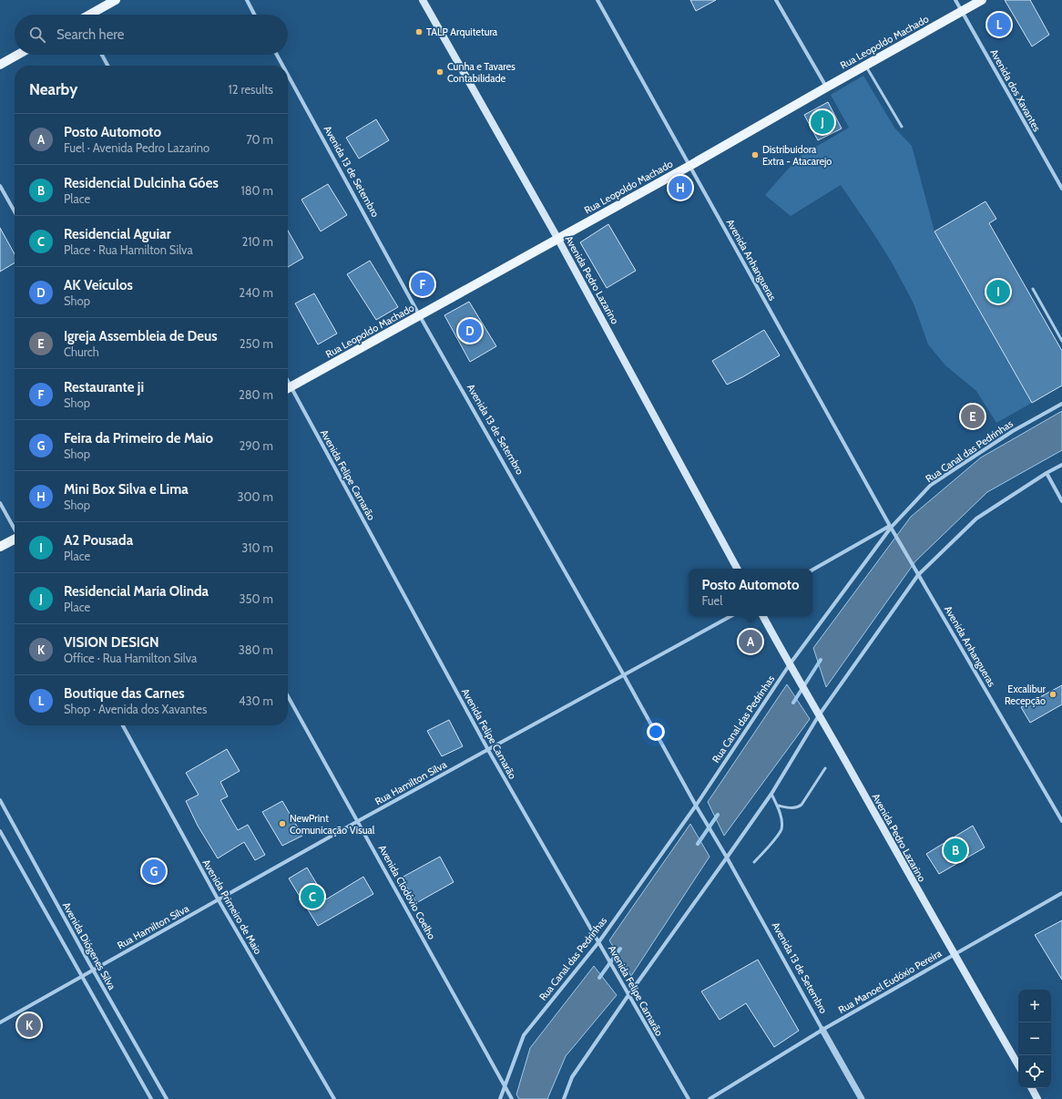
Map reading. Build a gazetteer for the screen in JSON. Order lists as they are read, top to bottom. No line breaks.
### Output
{"streets":{"main road":["Rua Leopoldo Machado","Avenida Pedro Lazarino"],"street":["Avenida dos Xavantes","Avenida 13 de Setembro","Avenida Anhangueras","Rua Canal das Pedrinhas","Avenida Felipe Camarão","Rua Hamilton Silva","Avenida Clodóvio Coelho","Avenida Primeiro de Maio","Avenida Diógenes Silva","Rua Manoel Eudóxio Pereira"]},"crossings":[["Rua Leopoldo Machado","Avenida dos Xavantes"],["Rua Leopoldo Machado","Avenida 13 de Setembro"],["Rua Leopoldo Machado","Avenida Anhangueras"],["Rua Leopoldo Machado","Avenida Pedro Lazarino"],["Avenida 13 de Setembro","Rua Canal das Pedrinhas"],["Avenida 13 de Setembro","Rua Hamilton Silva"],["Avenida 13 de Setembro","Rua Manoel Eudóxio Pereira"],["Avenida Anhangueras","Rua Canal das Pedrinhas"],["Avenida Pedro Lazarino","Rua Canal das Pedrinhas"],["Avenida Pedro Lazarino","Rua Manoel Eudóxio Pereira"],["Rua Canal das Pedrinhas","Avenida Felipe Camarão"],["Rua Canal das Pedrinhas","Avenida Clodóvio Coelho"],["Avenida Felipe Camarão","Rua Hamilton Silva"],["Rua Hamilton Silva","Avenida Clodóvio Coelho"],["Rua Hamilton Silva","Avenida Primeiro de Maio"],["Rua Hamilton Silva","Avenida Diógenes Silva"]],"places":["TALP Arquitetura","Cunha e Tavares Contabilidade","Distribuidora Extra - Atacarejo","Excalibur Recepção","NewPrint Comunicação Visual"],"page":{"pins":["L","J","H","F","I","D","E","A","B","G","C","K"],"search":"Search here","heading":["Nearby","12 results"],"list":[{"mark":"A","name":"Posto Automoto","note":"Fuel · Avenida Pedro Lazarino","value":"70 m"},{"mark":"B","name":"Residencial Dulcinha Góes","note":"Place","value":"180 m"},{"mark":"C","name":"Residencial Aguiar","note":"Place · Rua Hamilton Silva","value":"210 m"},{"mark":"D","name":"AK Veículos","note":"Shop","value":"240 m"},{"mark":"E","name":"Igreja Assembleia de Deus","note":"Church","value":"250 m"},{"mark":"F","name":"Restaurante ji","note":"Shop","value":"280 m"},{"mark":"G","name":"Feira da Primeiro de Maio","note":"Shop","value":"290 m"},{"mark":"H","name":"Mini Box Silva e Lima","note":"Shop","value":"300 m"},{"mark":"I","name":"A2 Pousada","note":"Place","value":"310 m"},{"mark":"J","name":"Residencial Maria Olinda","note":"Place","value":"350 m"},{"mark":"K","name":"VISION DESIGN","note":"Office · Rua Hamilton Silva","value":"380 m"},{"mark":"L","name":"Boutique das Carnes","note":"Shop · Avenida dos Xavantes","value":"430 m"}],"popup":["Posto Automoto","Fuel"],"map_buttons":["+","−"]}}
